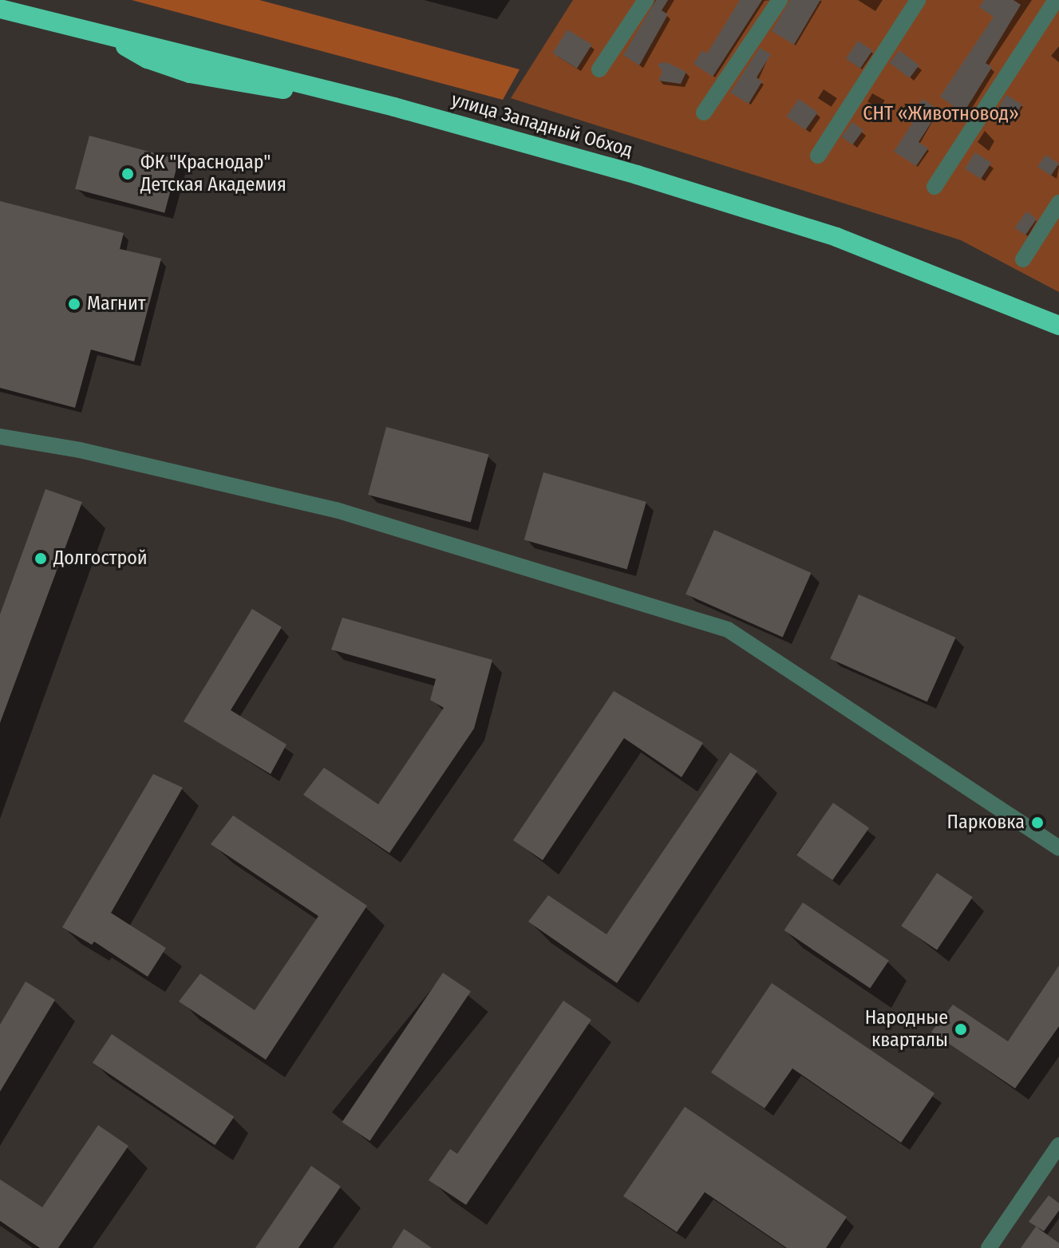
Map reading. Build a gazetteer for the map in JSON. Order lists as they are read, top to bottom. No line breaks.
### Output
{"streets":{"highway":["улица Западный Обход"]},"parks":["СНТ «Животновод»"],"places":["ФК \"Краснодар\" Детская Академия","Магнит","Долгострой","Парковка","Народные кварталы"]}
